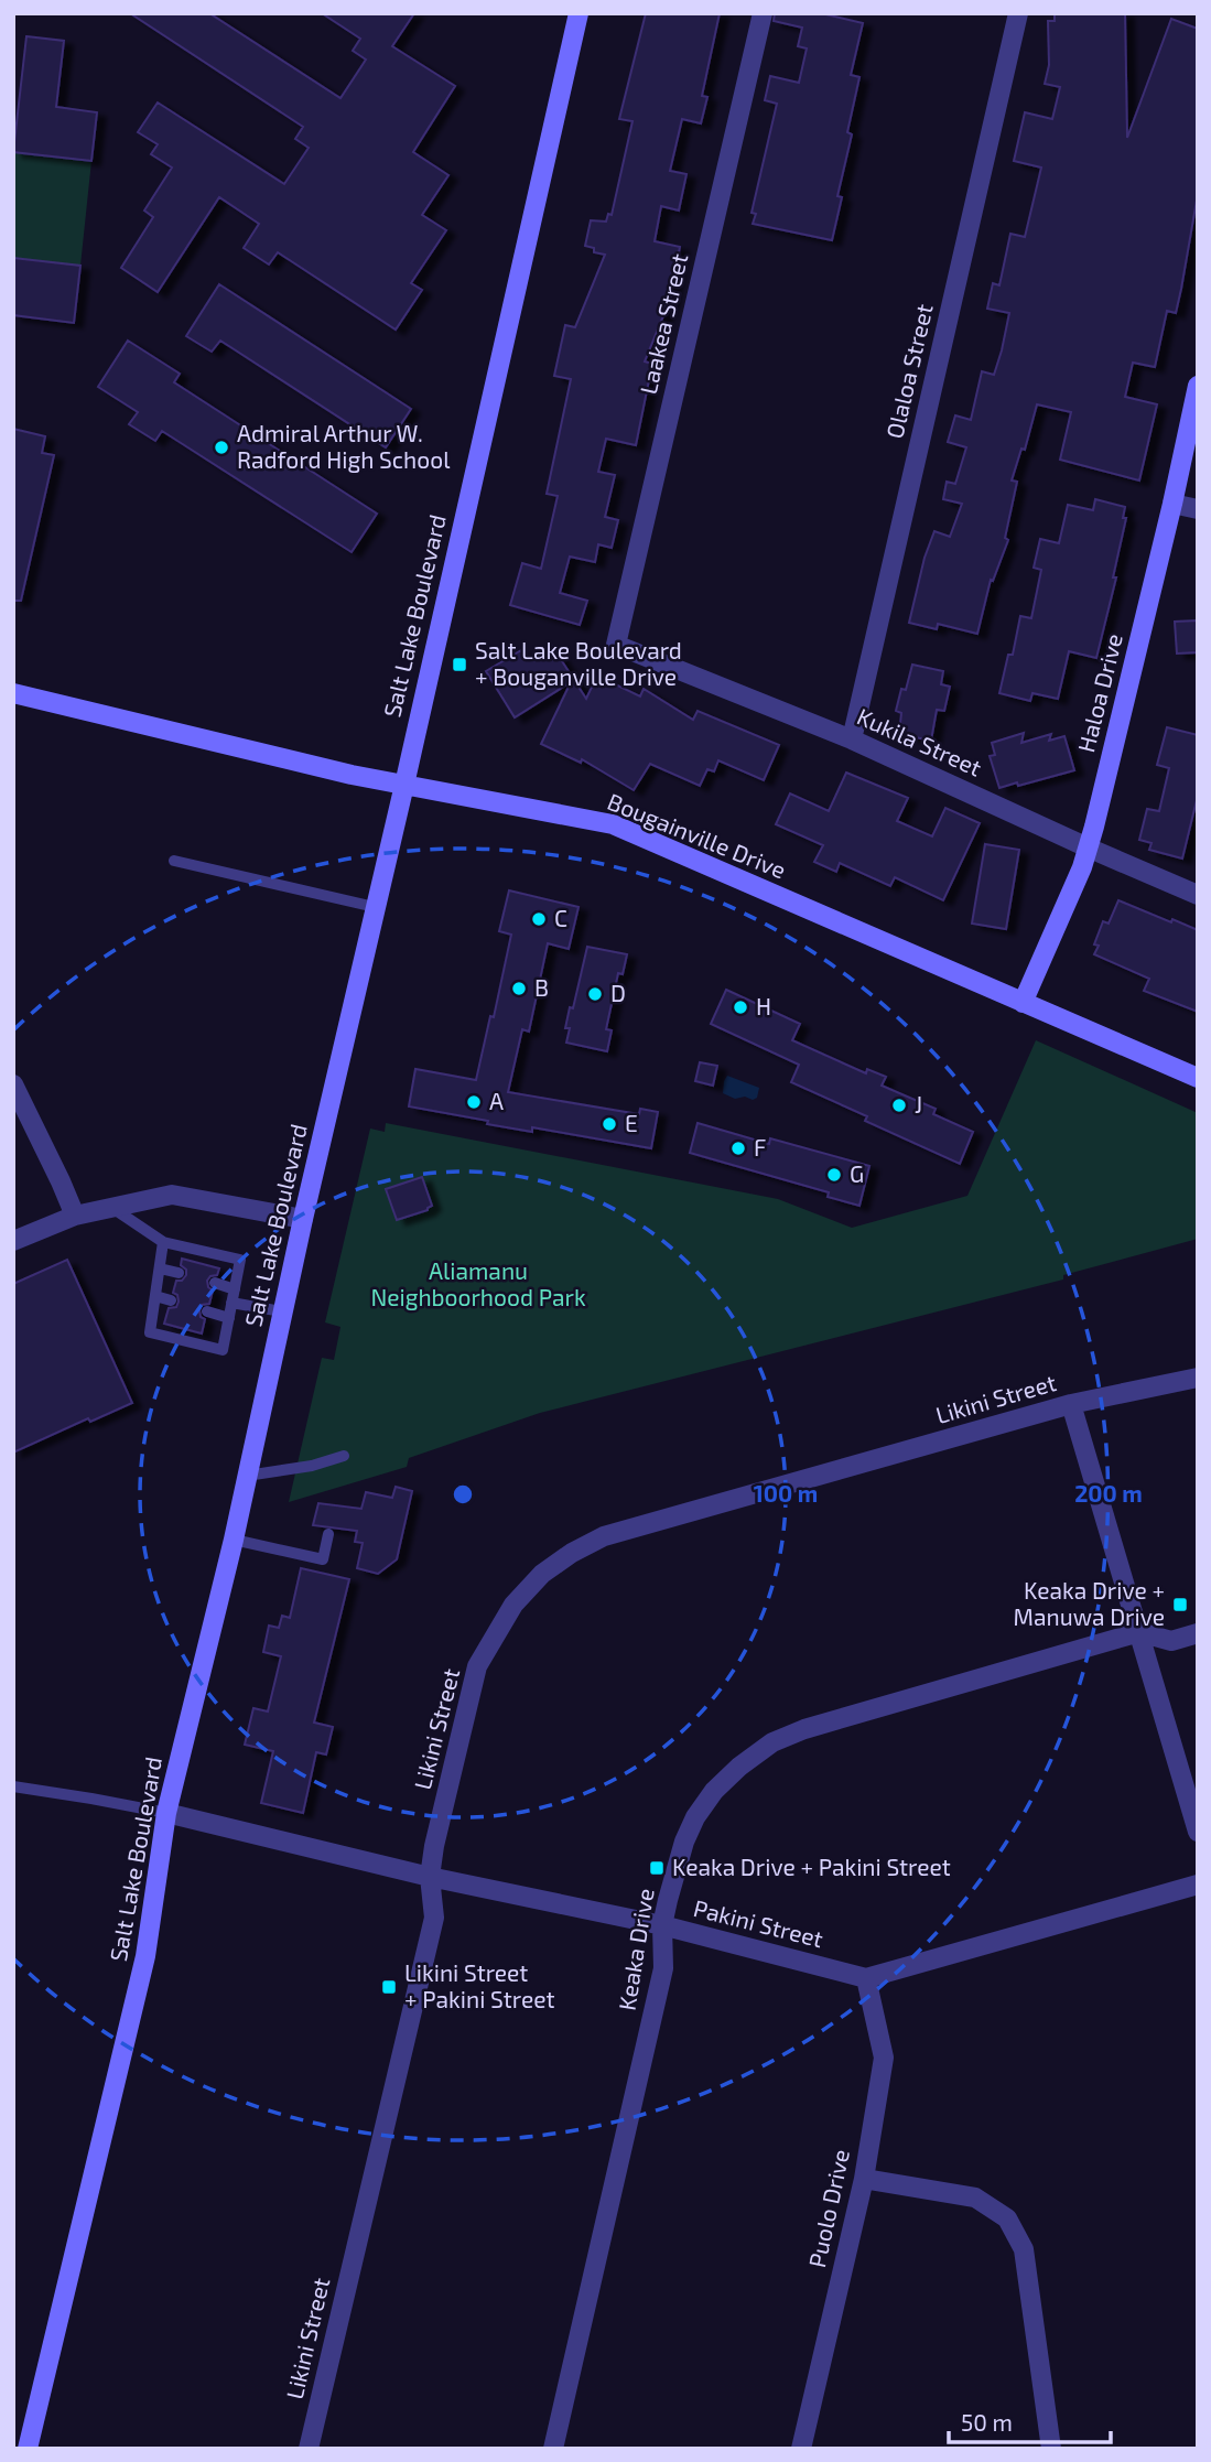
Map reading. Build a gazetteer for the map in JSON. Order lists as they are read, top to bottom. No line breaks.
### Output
{"streets":{"main road":["Salt Lake Boulevard","Haloa Drive","Bougainville Drive"],"street":["Laakea Street","Olaloa Street","Kukila Street","Likini Street","Pakini Street","Keaka Drive","Puolo Drive"]},"crossings":[["Laakea Street","Kukila Street"],["Olaloa Street","Kukila Street"],["Salt Lake Boulevard","Bougainville Drive"],["Salt Lake Boulevard","Pakini Street"],["Haloa Drive","Kukila Street"],["Haloa Drive","Bougainville Drive"],["Likini Street","Pakini Street"],["Pakini Street","Keaka Drive"],["Pakini Street","Puolo Drive"]],"parks":["Aliamanu Neighboorhood Park"],"places":{"other":["Admiral Arthur W. Radford High School","C","B","D","H","A","J","E","F","G"],"transit":["Salt Lake Boulevard + Bouganville Drive","Keaka Drive + Manuwa Drive","Keaka Drive + Pakini Street","Likini Street + Pakini Street"]},"scale_bar":"50 m","rings":["100 m","200 m"]}
